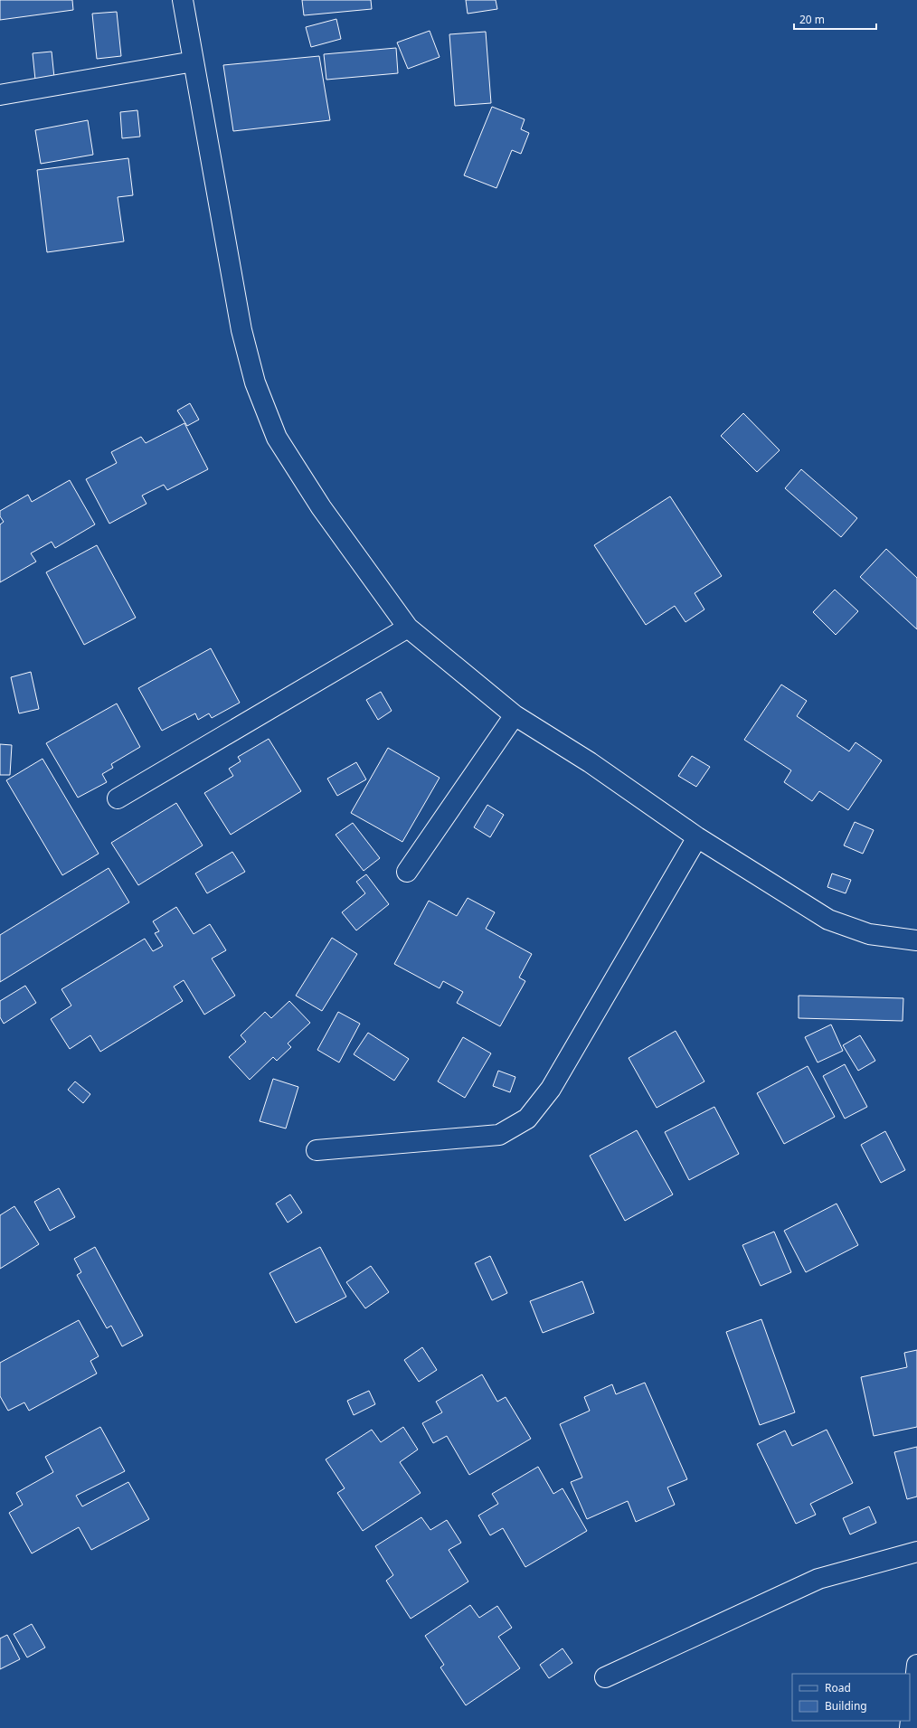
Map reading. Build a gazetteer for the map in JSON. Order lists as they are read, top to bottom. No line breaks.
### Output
{"legend":["Road","Building"],"scale_bar":"20 m"}
